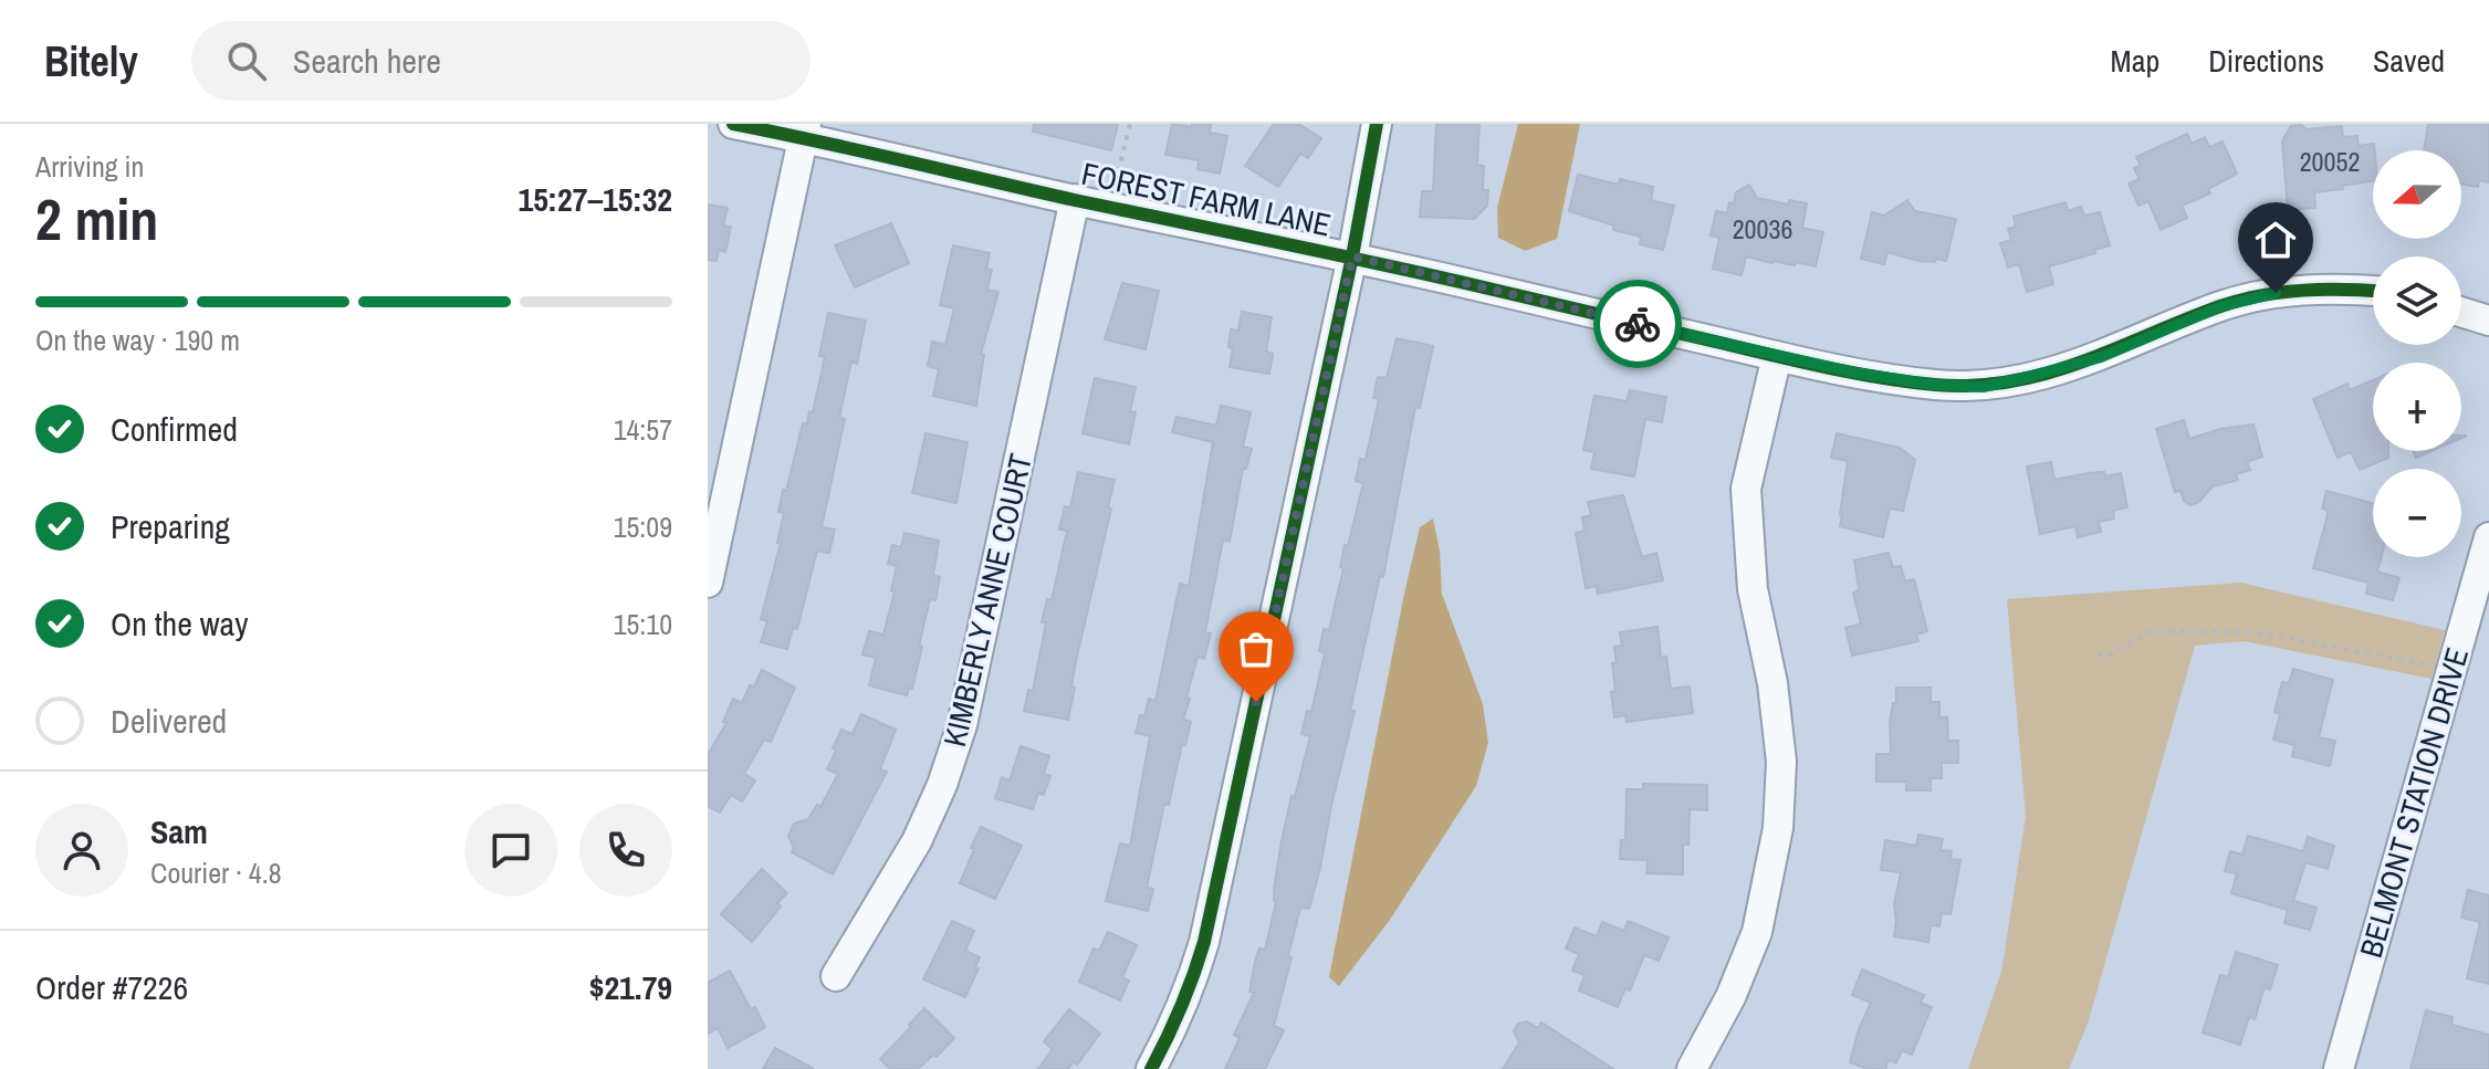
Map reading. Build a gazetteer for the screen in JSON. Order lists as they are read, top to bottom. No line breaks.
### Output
{"streets":{"street":["FOREST FARM LANE","KIMBERLY ANNE COURT","BELMONT STATION DRIVE"]},"crossings":[["FOREST FARM LANE","KIMBERLY ANNE COURT"]],"house_numbers":["20052","20036"],"north":"left","page":{"header":"Bitely","search":"Search here","nav":["Map","Directions","Saved"],"heading":["2 min","Arriving in","15:27–15:32"],"panel":["Sam","Courier · 4.8","Order #7226","$21.79"],"map_buttons":["+","−"],"bar":"On the way · 190 m","list":[["Confirmed","14:57"],["Preparing","15:09"],["On the way","15:10"],"Delivered"]}}
